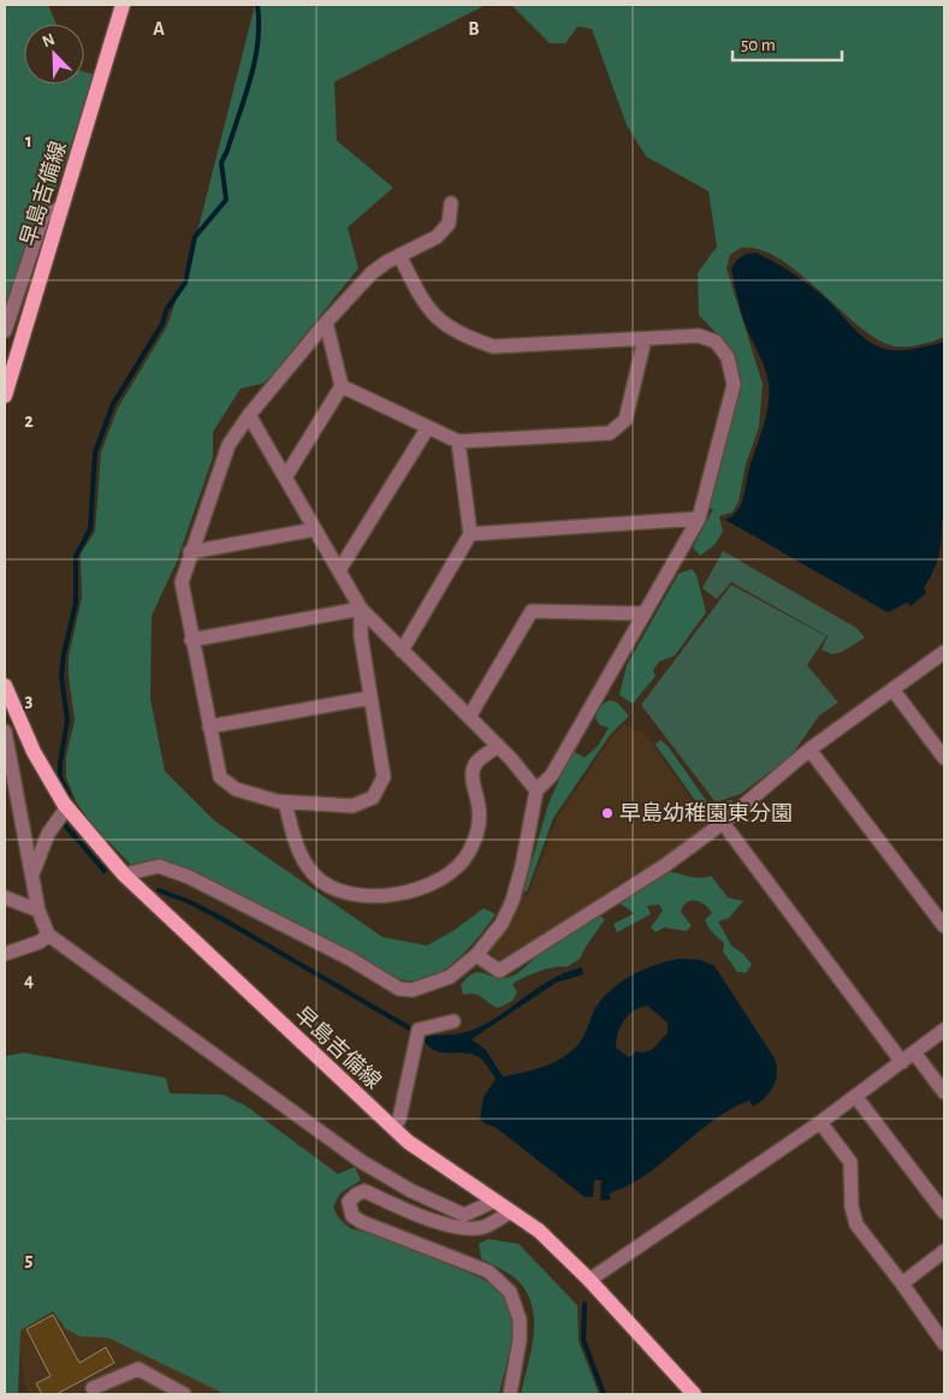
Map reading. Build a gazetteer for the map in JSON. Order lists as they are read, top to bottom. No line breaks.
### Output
{"streets":{"main road":["早島吉備線"]},"places":["早島幼稚園東分園"],"scale_bar":"50 m","north":"top left","grid":{"columns":["A","B"],"rows":["1","2","3","4","5"]}}
